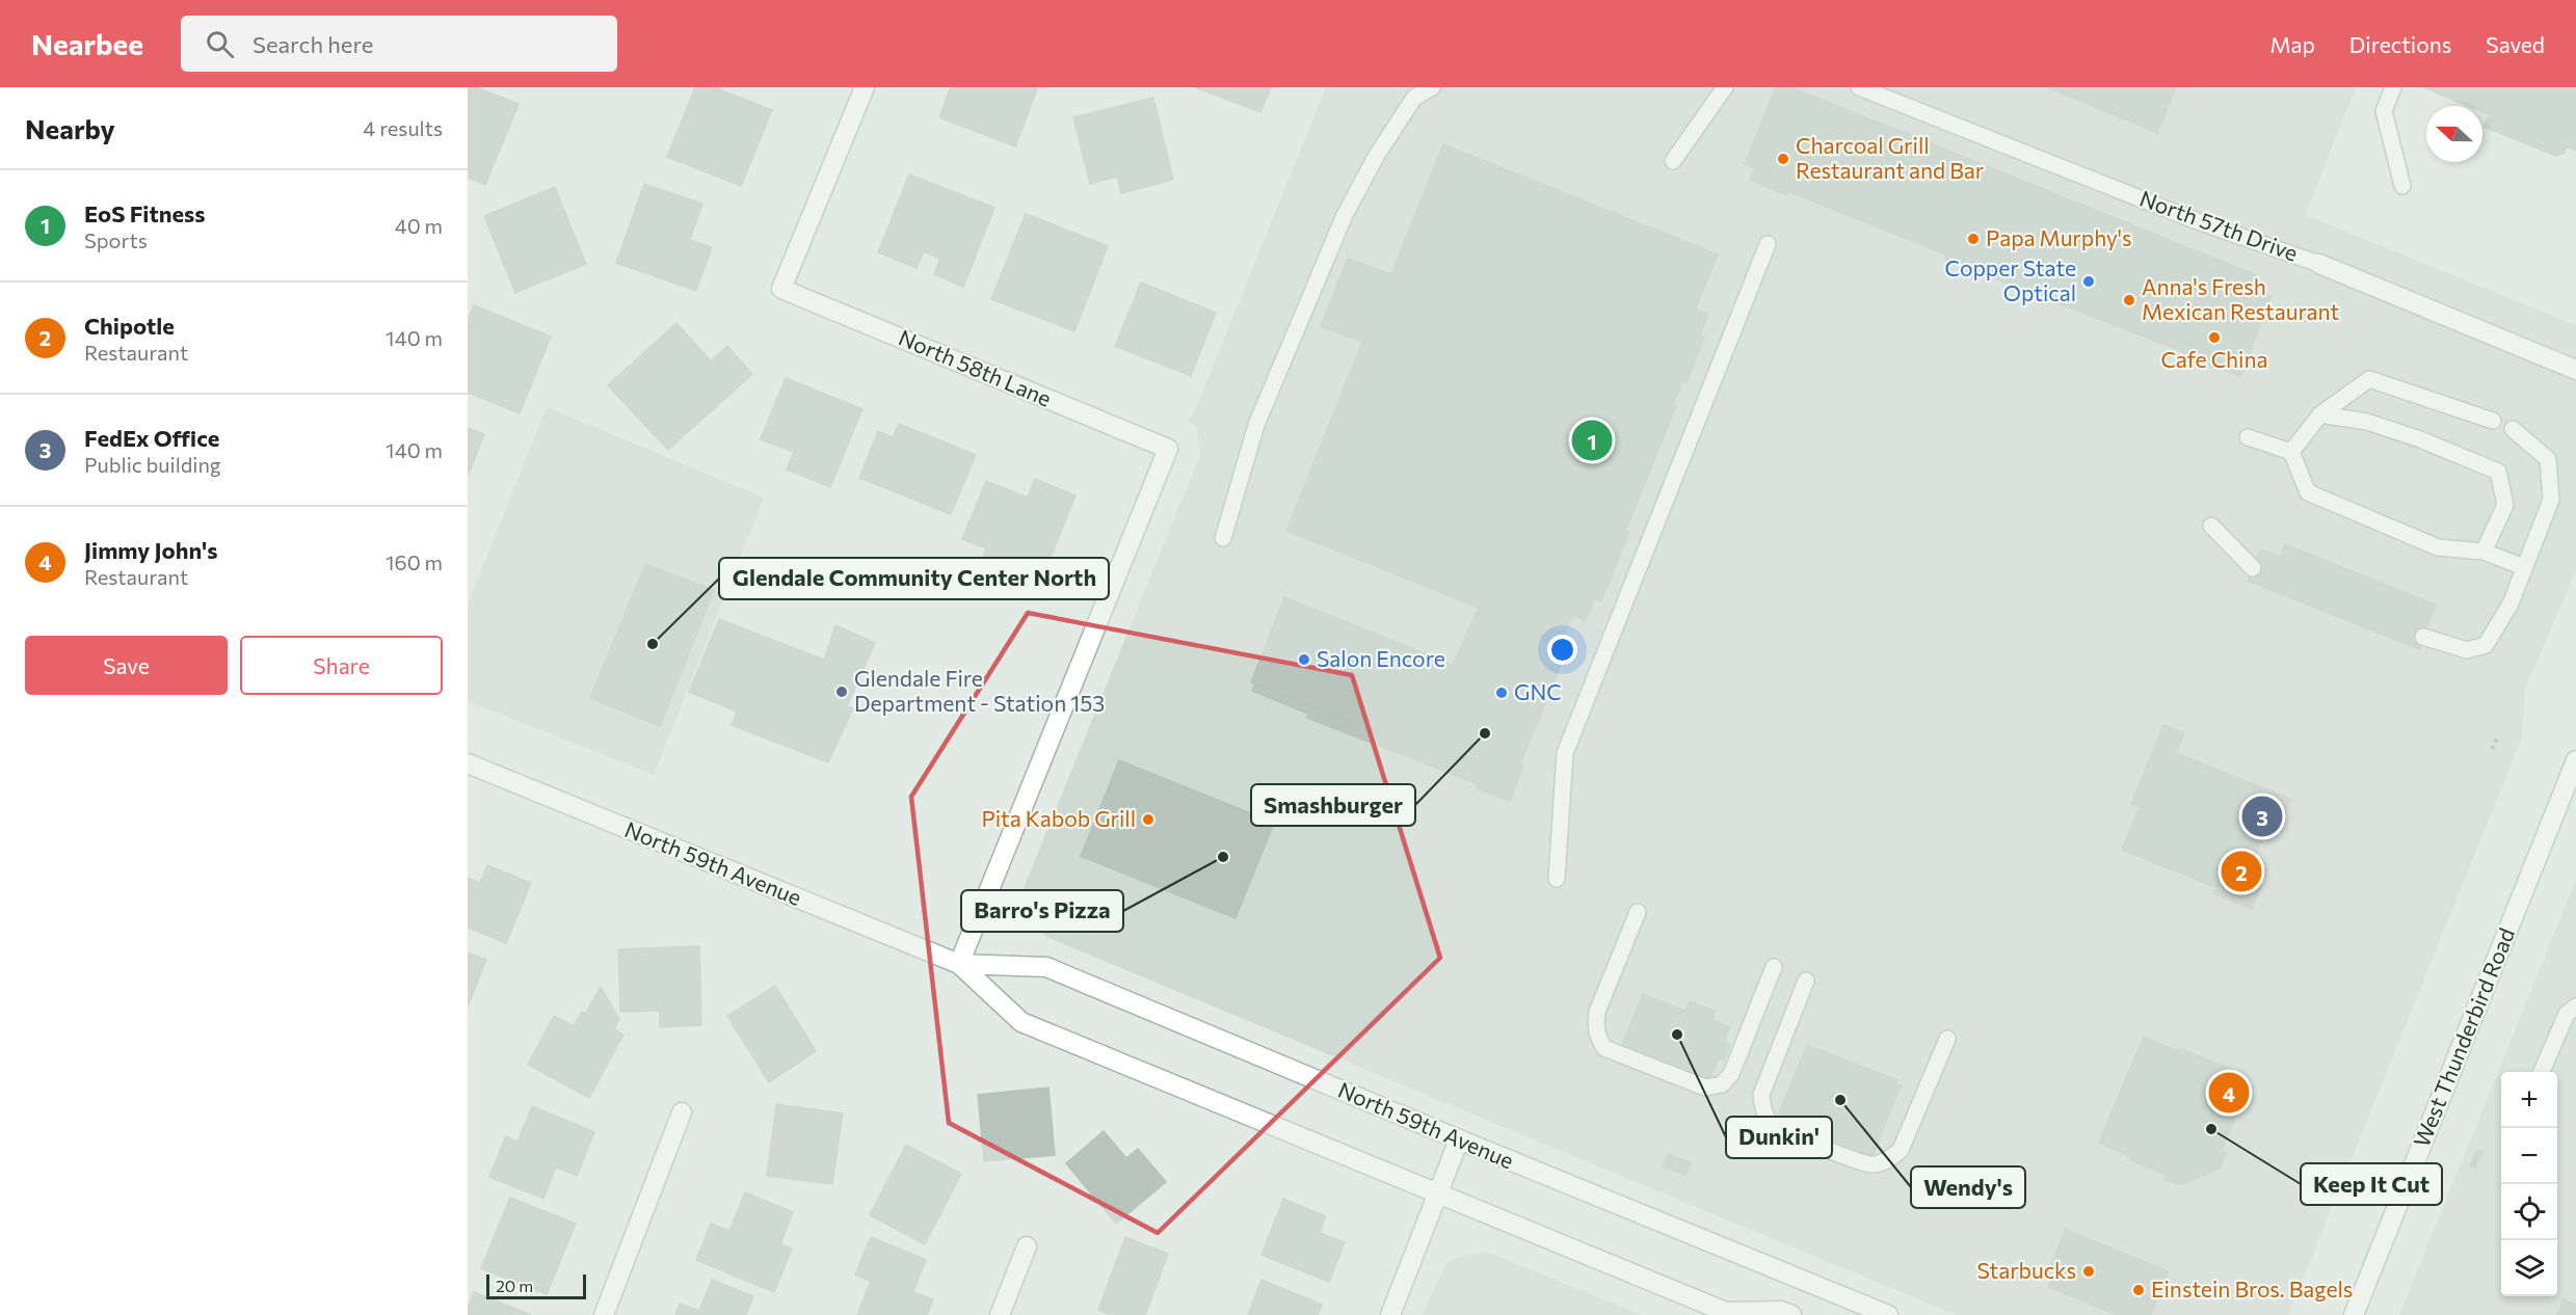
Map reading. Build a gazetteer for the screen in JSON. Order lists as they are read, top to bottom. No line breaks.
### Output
{"streets":{"main road":["North 57th Drive","North 58th Lane","North 59th Avenue","West Thunderbird Road"]},"crossings":[["North 58th Lane","North 59th Avenue"]],"places":["Charcoal Grill Restaurant and Bar","Papa Murphy's","Copper State Optical","Anna's Fresh Mexican Restaurant","Cafe China","Glendale Community Center North","Salon Encore","Glendale Fire Department - Station 153","GNC","Smashburger","Pita Kabob Grill","Barro's Pizza","Dunkin'","Wendy's","Keep It Cut","Starbucks","Einstein Bros. Bagels"],"scale_bar":"20 m","north":"left","page":{"header":"Nearbee","search":"Search here","nav":["Map","Directions","Saved"],"heading":["Nearby","4 results"],"list":[{"mark":"1","name":"EoS Fitness","note":"Sports","value":"40 m"},{"mark":"2","name":"Chipotle","note":"Restaurant","value":"140 m"},{"mark":"3","name":"FedEx Office","note":"Public building","value":"140 m"},{"mark":"4","name":"Jimmy John's","note":"Restaurant","value":"160 m"}],"pins":["1","3","2","4"],"buttons":["Save","Share"],"map_buttons":["+","−"],"scale":"20 m"}}
